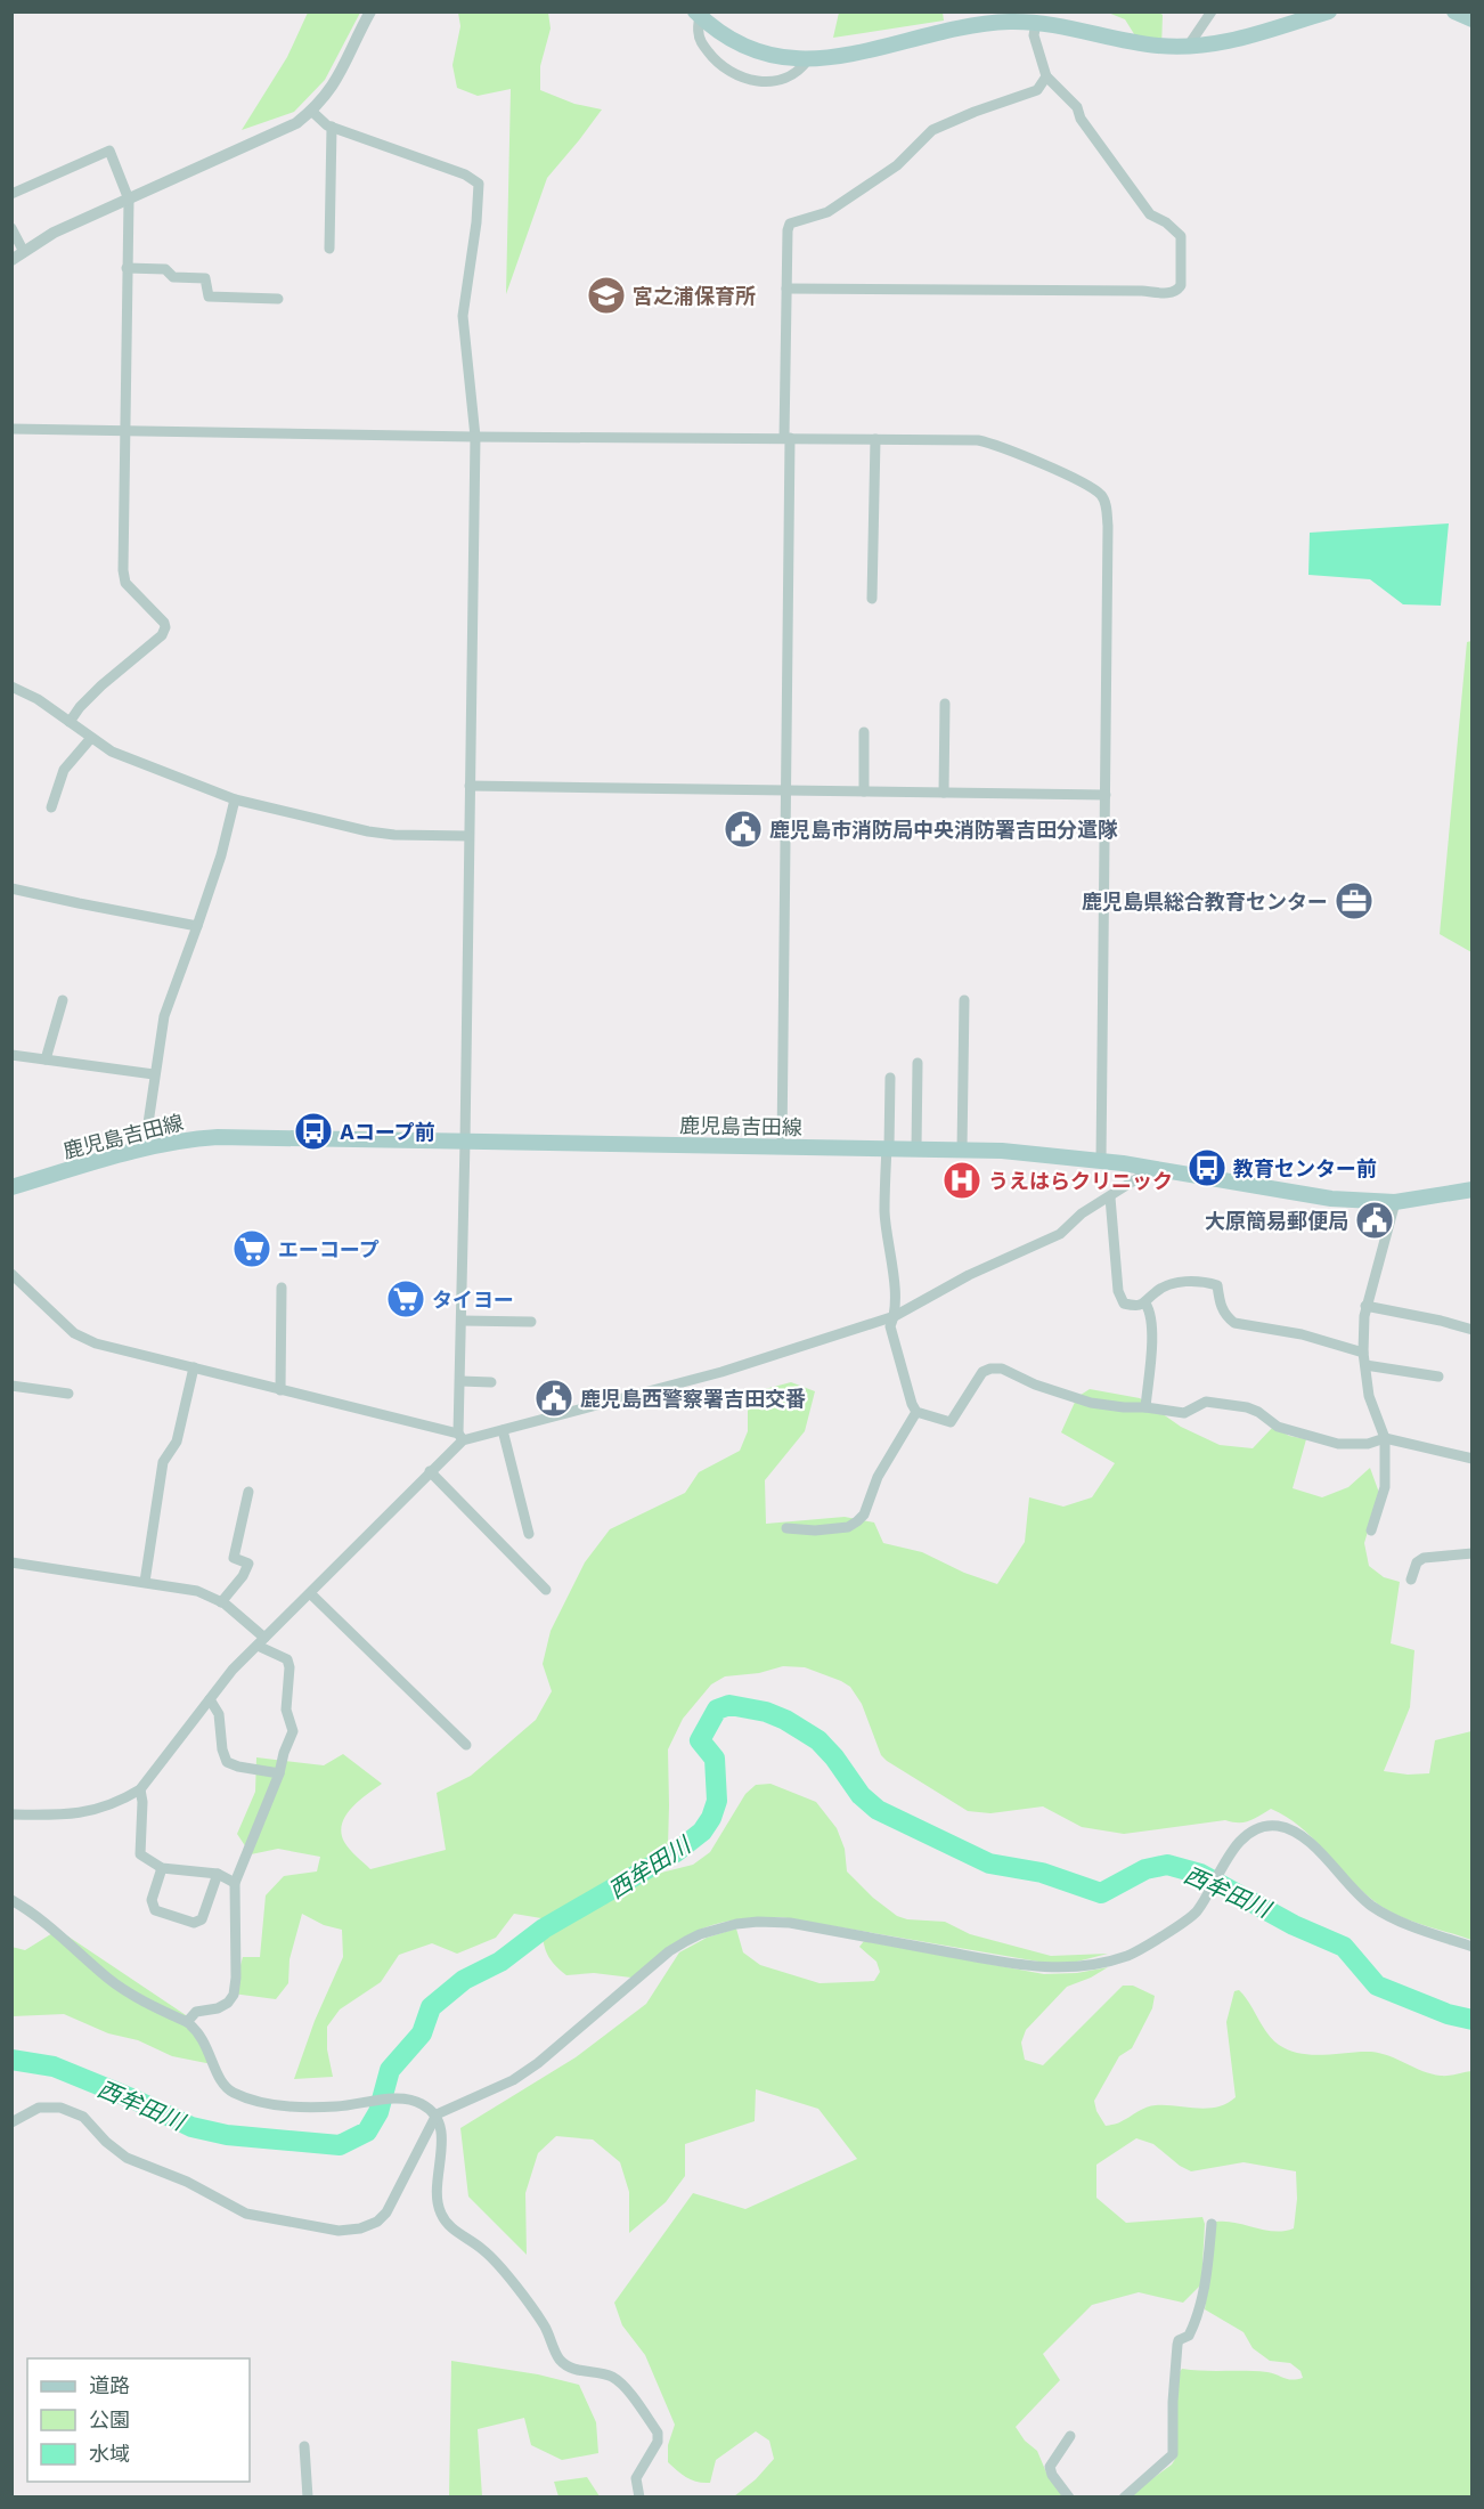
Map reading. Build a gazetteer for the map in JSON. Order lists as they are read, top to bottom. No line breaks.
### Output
{"streets":{"main road":["鹿児島吉田線"]},"water":["西牟田川"],"places":{"school or university":["宮之浦保育所"],"public building":["鹿児島市消防局中央消防署吉田分遣隊","大原簡易郵便局","鹿児島西警察署吉田交番"],"office":["鹿児島県総合教育センター"],"bus stop":["Aコープ前","教育センター前"],"hospital":["うえはらクリニック"],"supermarket":["エーコープ","タイヨー"]},"legend":["道路","公園","水域"]}
